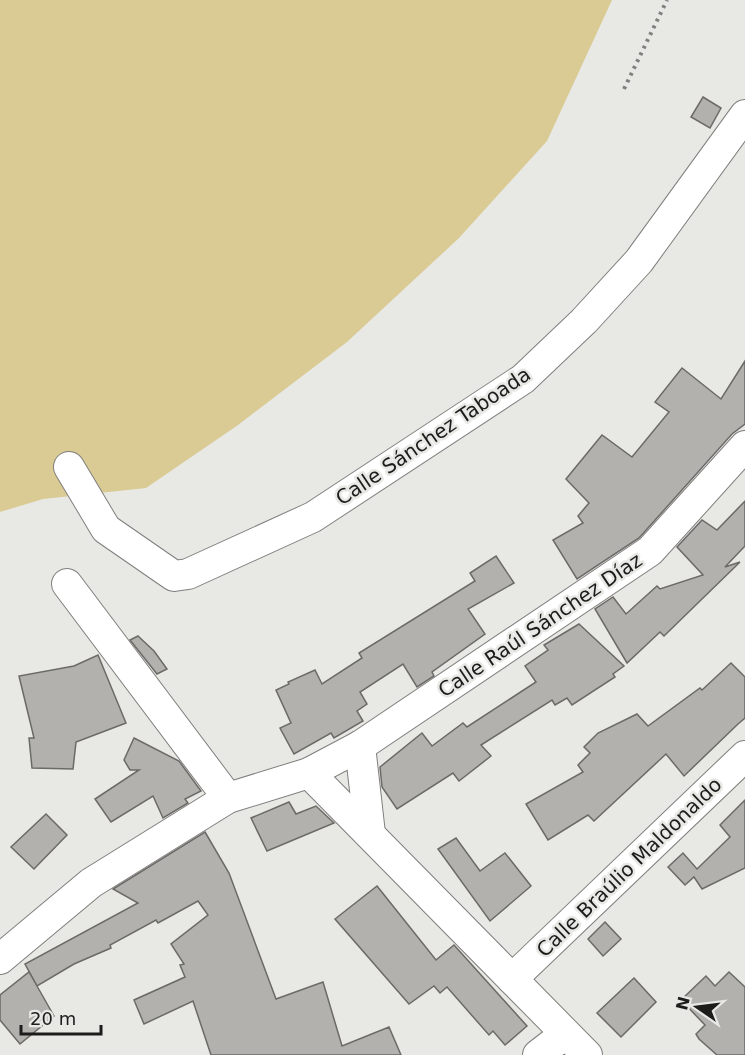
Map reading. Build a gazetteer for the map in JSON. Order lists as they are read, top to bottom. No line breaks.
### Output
{"streets":{"street":["Calle Sánchez Taboada","Calle Raúl Sánchez Díaz","Calle Braúlio Maldonaldo"]},"scale_bar":"20 m","north":"left"}
